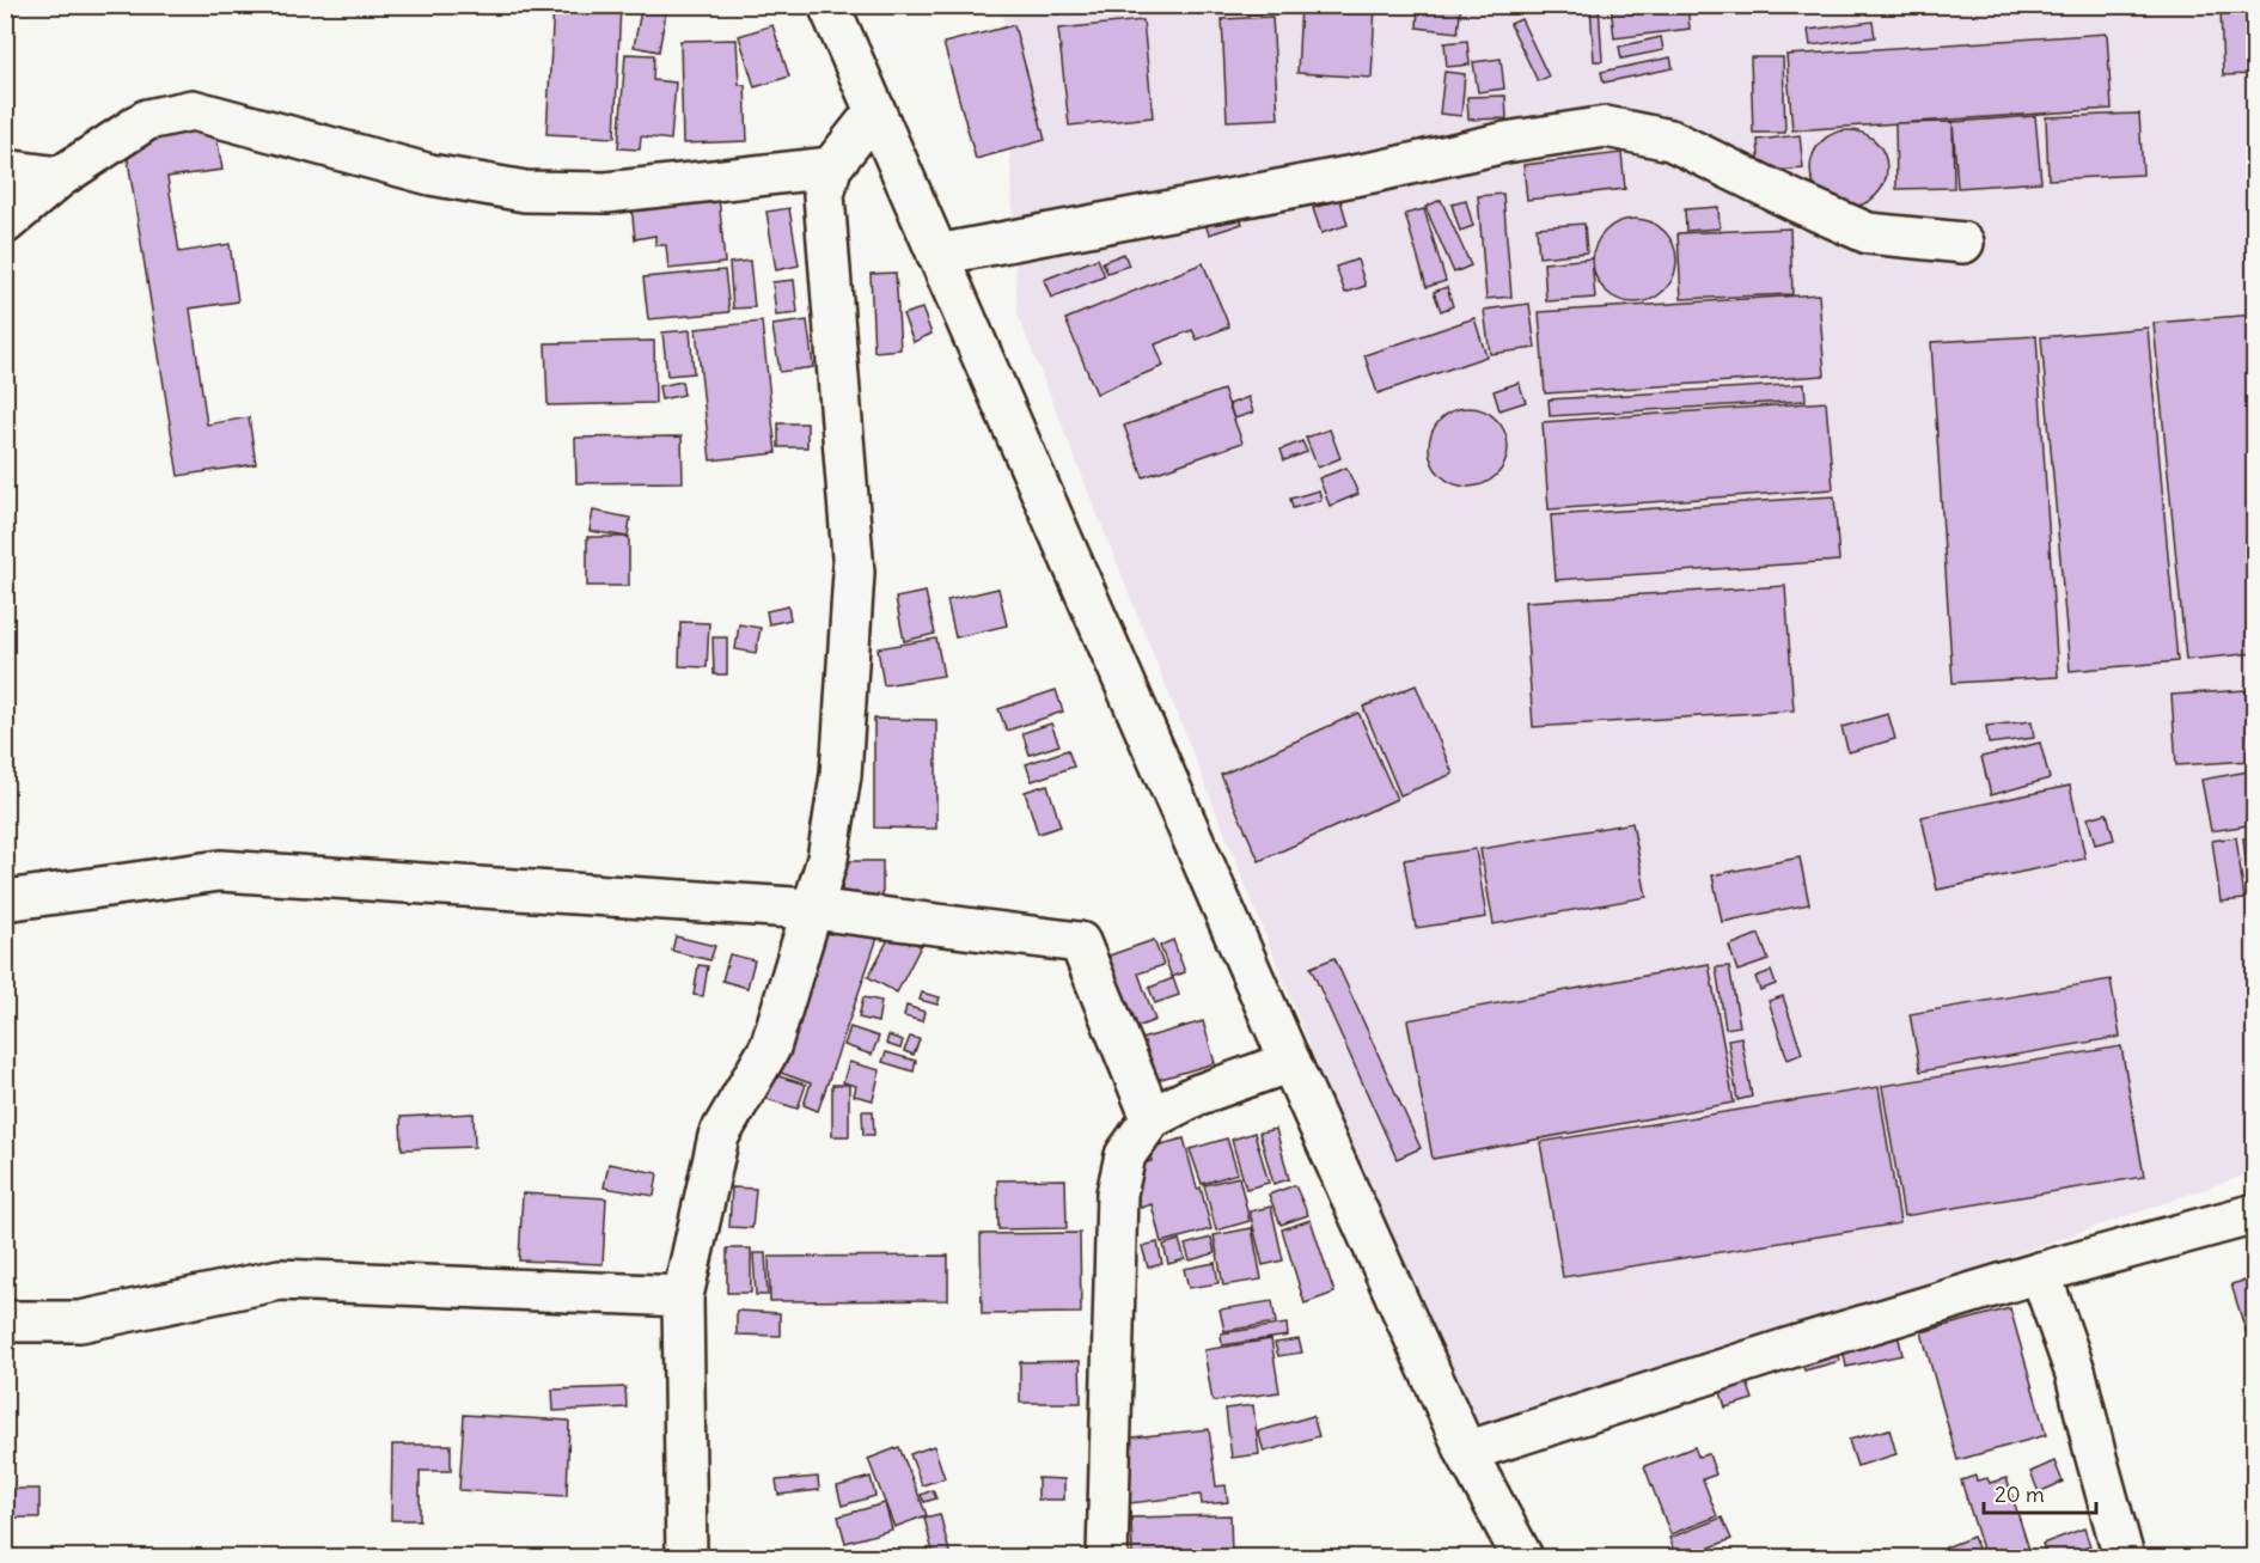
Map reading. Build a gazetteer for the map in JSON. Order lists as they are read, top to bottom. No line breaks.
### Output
{"scale_bar":"20 m"}
